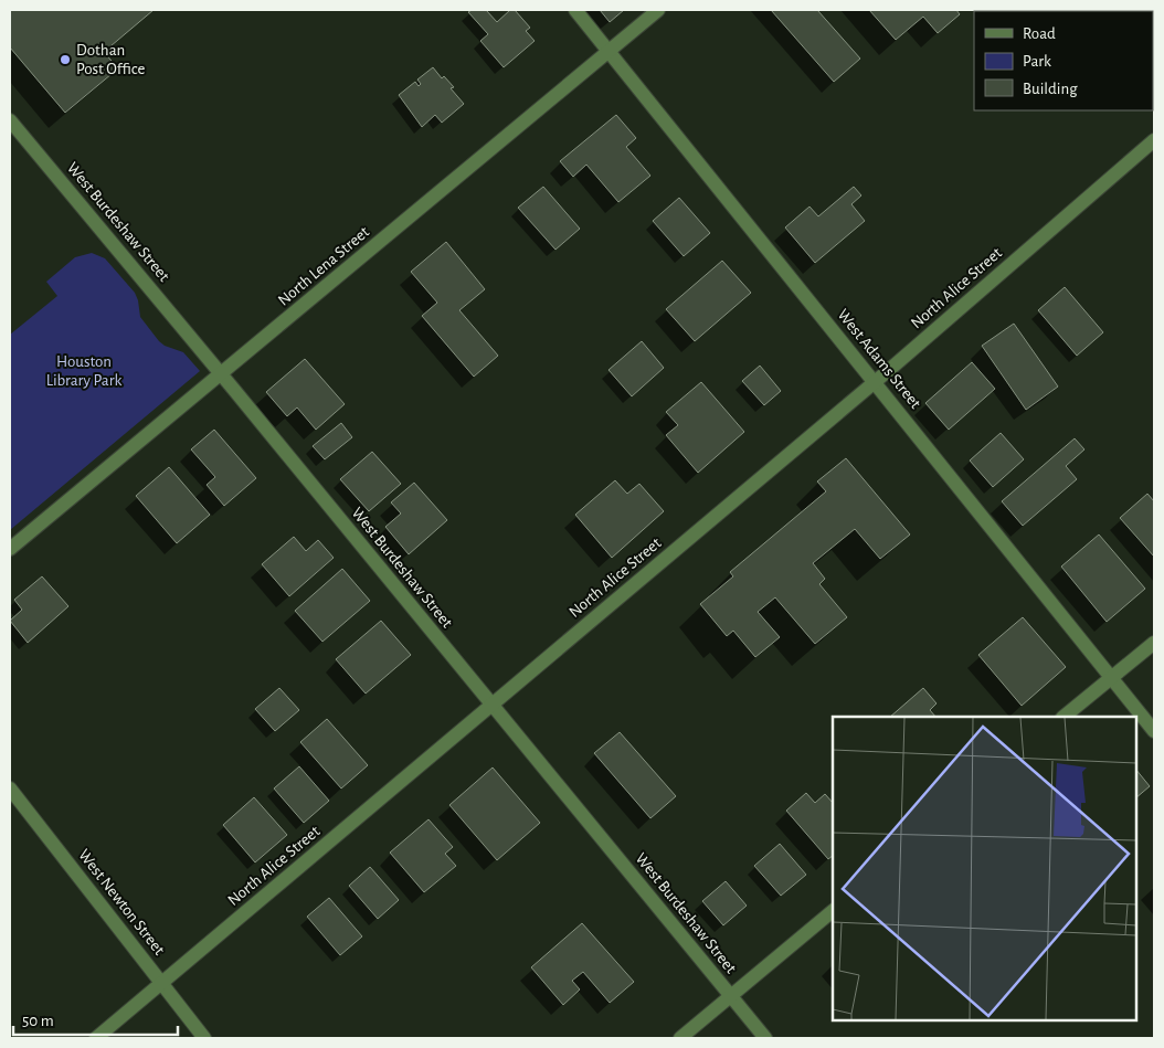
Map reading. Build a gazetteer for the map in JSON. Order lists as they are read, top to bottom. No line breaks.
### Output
{"streets":{"street":["West Burdeshaw Street","North Lena Street","North Alice Street","West Adams Street","West Newton Street"]},"crossings":[["West Burdeshaw Street","North Lena Street"],["West Burdeshaw Street","North Alice Street"],["North Lena Street","West Adams Street"],["North Alice Street","West Adams Street"],["North Alice Street","West Newton Street"]],"parks":["Houston Library Park"],"places":["Dothan Post Office"],"legend":["Road","Park","Building"],"scale_bar":"50 m"}
